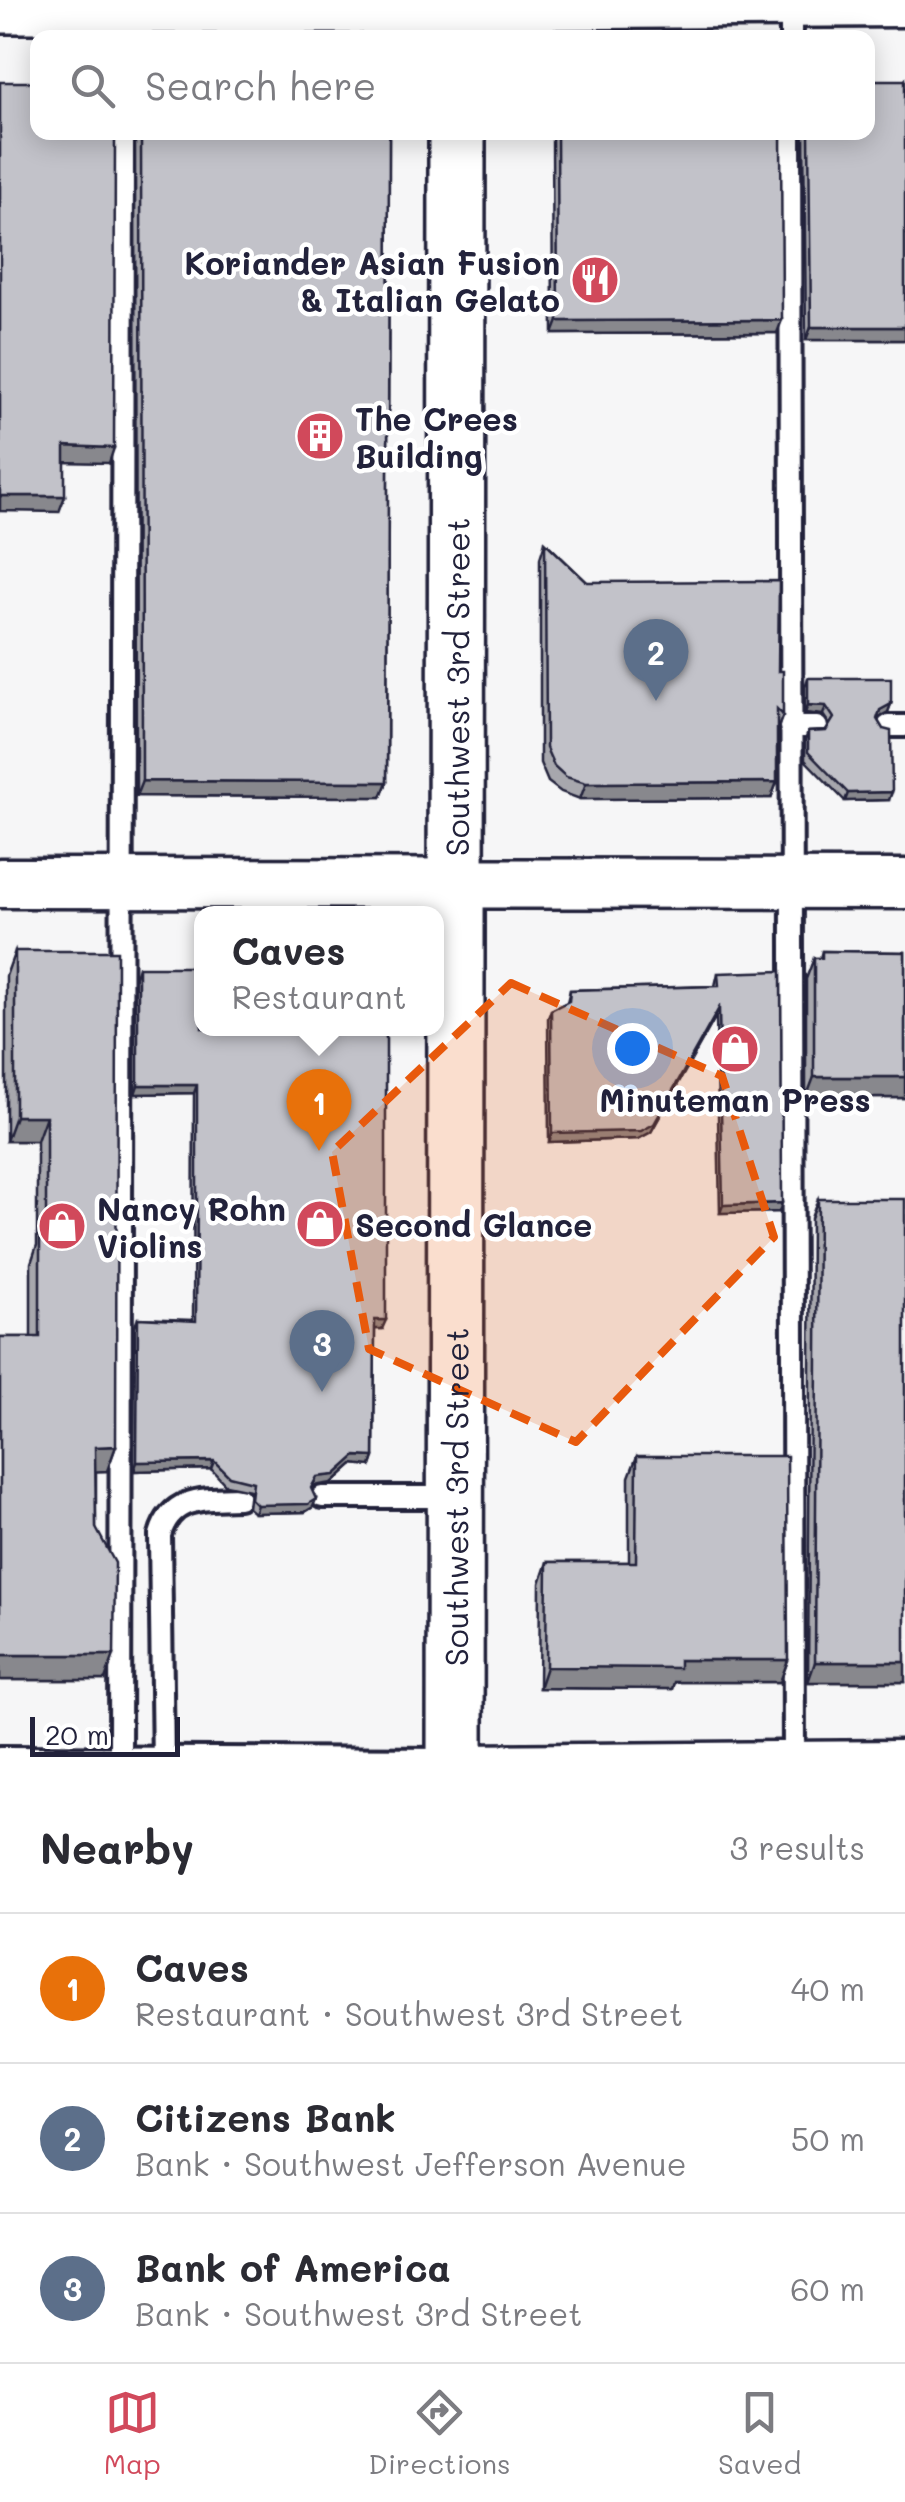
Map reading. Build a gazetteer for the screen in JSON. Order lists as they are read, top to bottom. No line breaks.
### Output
{"streets":{"main road":["Southwest 3rd Street"]},"places":{"restaurant":["Koriander Asian Fusion & Italian Gelato"],"building":["The Crees Building"],"shop":["Minuteman Press","Second Glance","Nancy Rohn Violins"]},"scale_bar":"20 m","page":{"search":"Search here","pins":["2","1","3"],"popup":["Caves","Restaurant"],"scale":"20 m","heading":["Nearby","3 results"],"list":[{"mark":"1","name":"Caves","note":"Restaurant · Southwest 3rd Street","value":"40 m"},{"mark":"2","name":"Citizens Bank","note":"Bank · Southwest Jefferson Avenue","value":"50 m"},{"mark":"3","name":"Bank of America","note":"Bank · Southwest 3rd Street","value":"60 m"}],"nav":["Map","Directions","Saved"]}}
